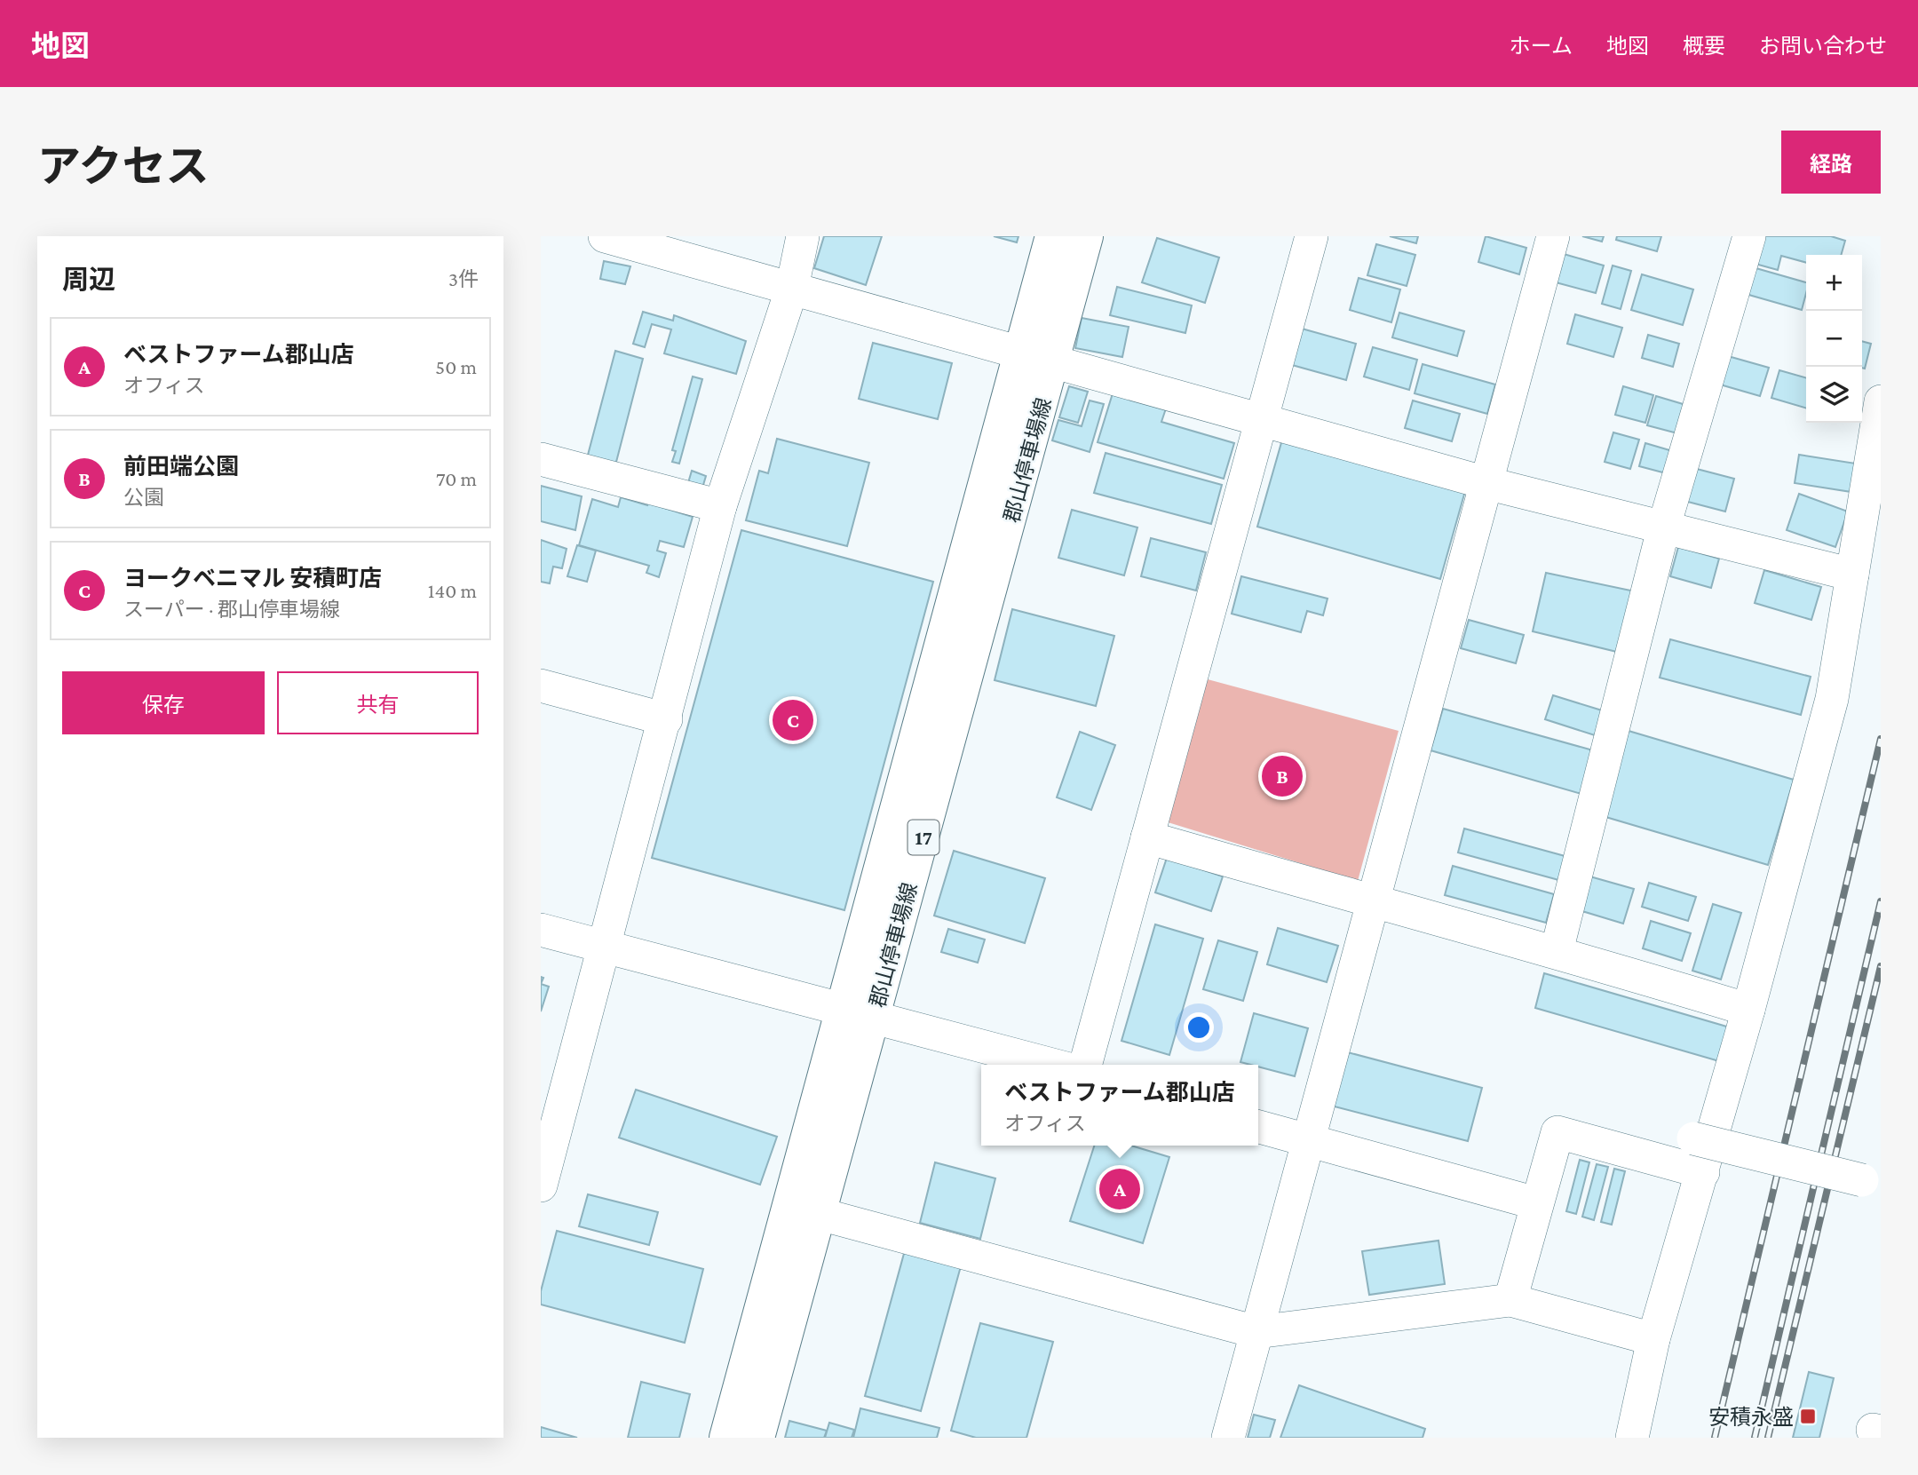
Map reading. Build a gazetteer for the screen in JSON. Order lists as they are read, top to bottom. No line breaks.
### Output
{"streets":{"main road":["郡山停車場線","17"]},"places":{"transit":["安積永盛"]},"page":{"header":"地図","nav":["ホーム","地図","概要","お問い合わせ"],"title":"アクセス","buttons":["経路",["保存","共有"]],"heading":["周辺","3件"],"map_buttons":["+","−"],"list":[{"mark":"A","name":"ベストファーム郡山店","note":"オフィス","value":"50 m"},{"mark":"B","name":"前田端公園","note":"公園","value":"70 m"},{"mark":"C","name":"ヨークベニマル 安積町店","note":"スーパー · 郡山停車場線","value":"140 m"}],"pins":["C","B","A"],"popup":["ベストファーム郡山店","オフィス"]}}
